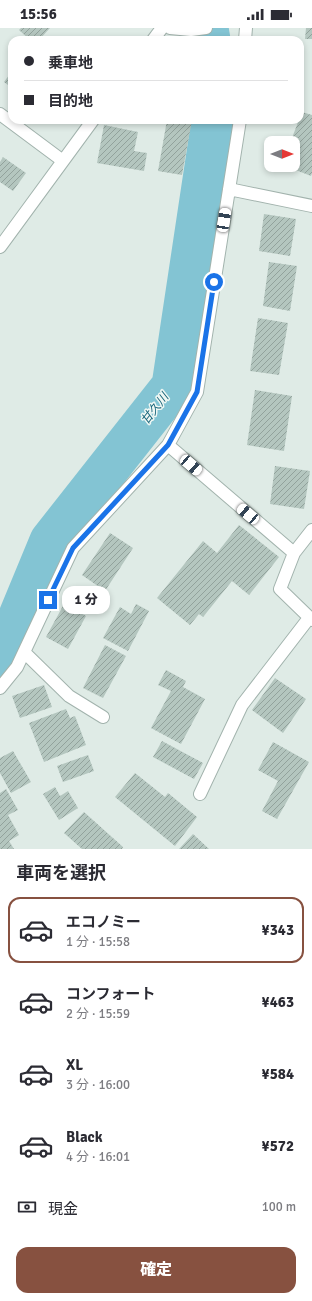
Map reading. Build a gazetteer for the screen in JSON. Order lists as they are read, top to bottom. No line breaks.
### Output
{"water":["甘久川"],"north":"right","page":{"status":"15:56","banner":["乗車地","目的地"],"bubble":"1 分","heading":"車両を選択","list":[{"name":"エコノミー","note":"1 分 · 15:58","value":"¥343"},{"name":"コンフォート","note":"2 分 · 15:59","value":"¥463"},{"name":"XL","note":"3 分 · 16:00","value":"¥584"},{"name":"Black","note":"4 分 · 16:01","value":"¥572"}],"pay":["現金","100 m"],"buttons":"確定"}}
